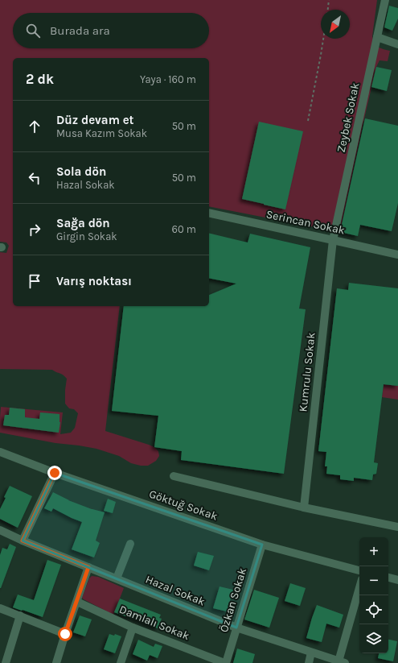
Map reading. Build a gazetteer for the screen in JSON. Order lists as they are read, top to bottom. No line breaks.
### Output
{"streets":{"street":["Zeybek Sokak","Serincan Sokak","Kumrulu Sokak","Göktuğ Sokak","Hazal Sokak","Özkan Sokak","Damlalı Sokak"]},"crossings":[["Zeybek Sokak","Serincan Sokak"],["Zeybek Sokak","Kumrulu Sokak"],["Serincan Sokak","Kumrulu Sokak"],["Göktuğ Sokak","Özkan Sokak"],["Hazal Sokak","Özkan Sokak"],["Özkan Sokak","Damlalı Sokak"]],"north":"bottom left","page":{"search":"Burada ara","heading":["2 dk","Yaya · 160 m"],"list":[["Düz devam et","Musa Kazım Sokak","50 m"],["Sola dön","Hazal Sokak","50 m"],["Sağa dön","Girgin Sokak","60 m"],"Varış noktası"],"map_buttons":["+","−"]}}
